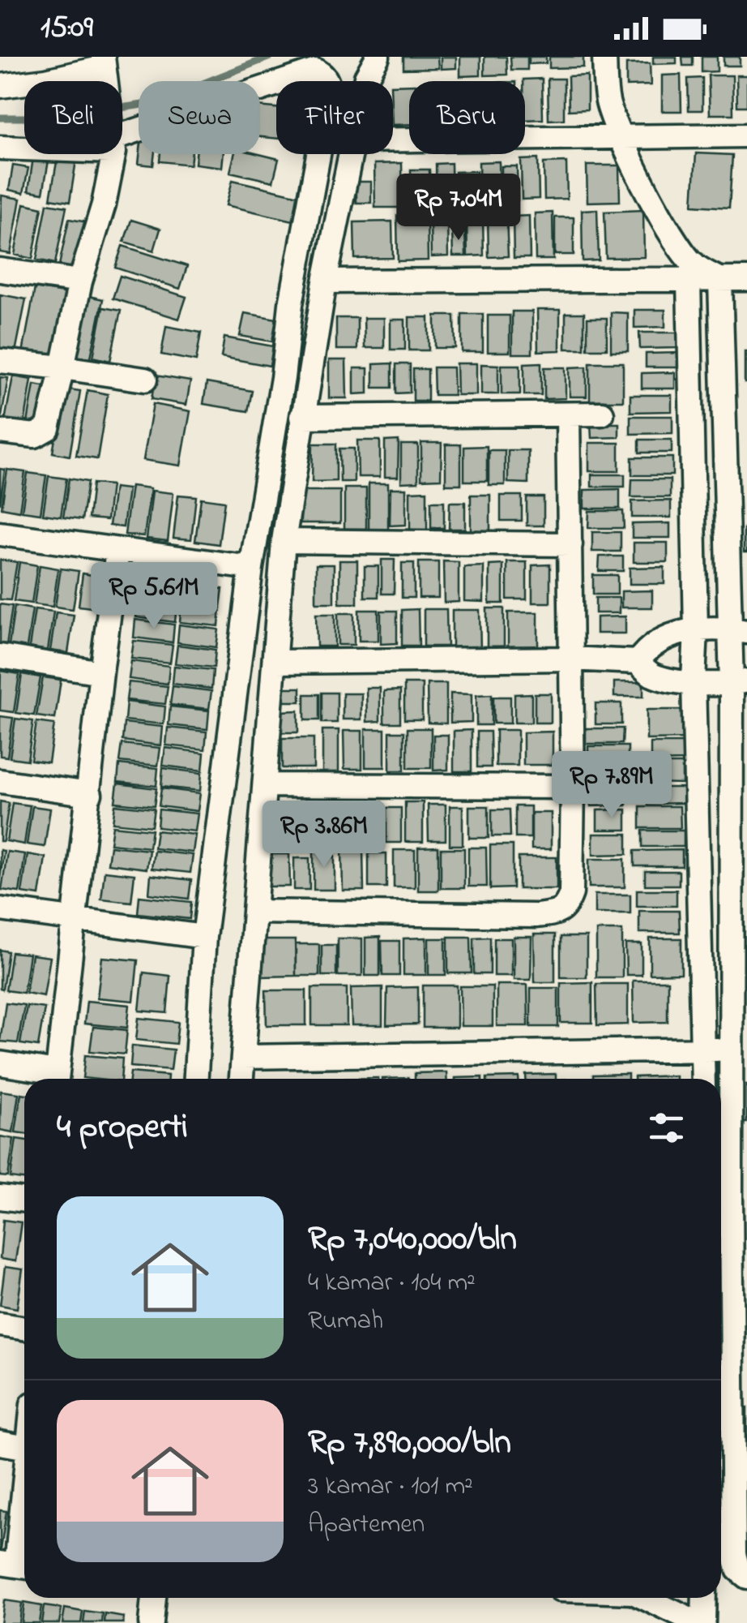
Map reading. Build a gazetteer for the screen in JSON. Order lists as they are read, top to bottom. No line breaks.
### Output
{"page":{"status":"15:09","chip":["Beli","Sewa","Filter","Baru"],"price":["Rp 7.04M","Rp 5.61M","Rp 7.89M","Rp 3.86M"],"heading":"4 properti","list":[{"name":"Rp 7,040,000/bln","note":"4 kamar · 104 m² · Rumah"},{"name":"Rp 7,890,000/bln","note":"3 kamar · 101 m² · Apartemen"}]}}
